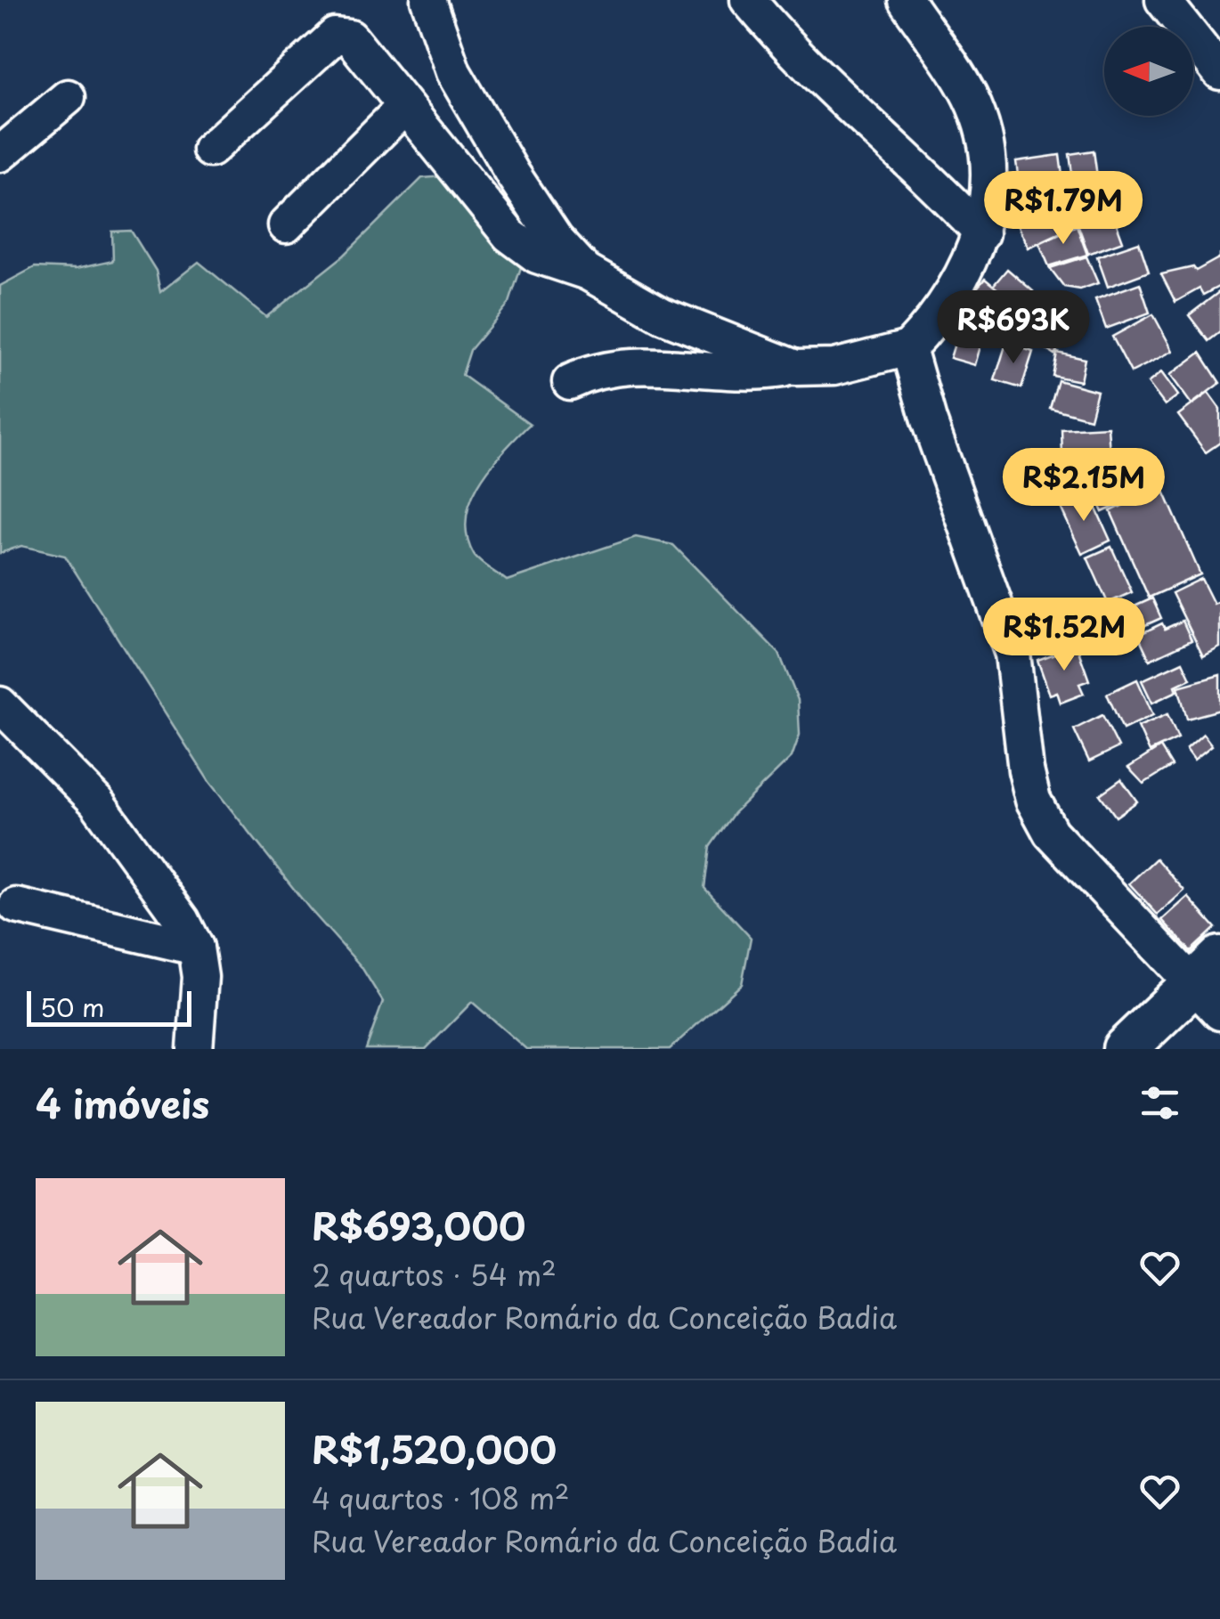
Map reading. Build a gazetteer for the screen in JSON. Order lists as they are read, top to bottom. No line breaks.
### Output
{"scale_bar":"50 m","north":"left","page":{"price":["R$1.79M","R$693K","R$2.15M","R$1.52M"],"scale":"50 m","heading":"4 imóveis","list":[{"name":"R$693,000","note":"2 quartos · 54 m² · Rua Vereador Romário da Conceição Badia"},{"name":"R$1,520,000","note":"4 quartos · 108 m² · Rua Vereador Romário da Conceição Badia"}]}}
